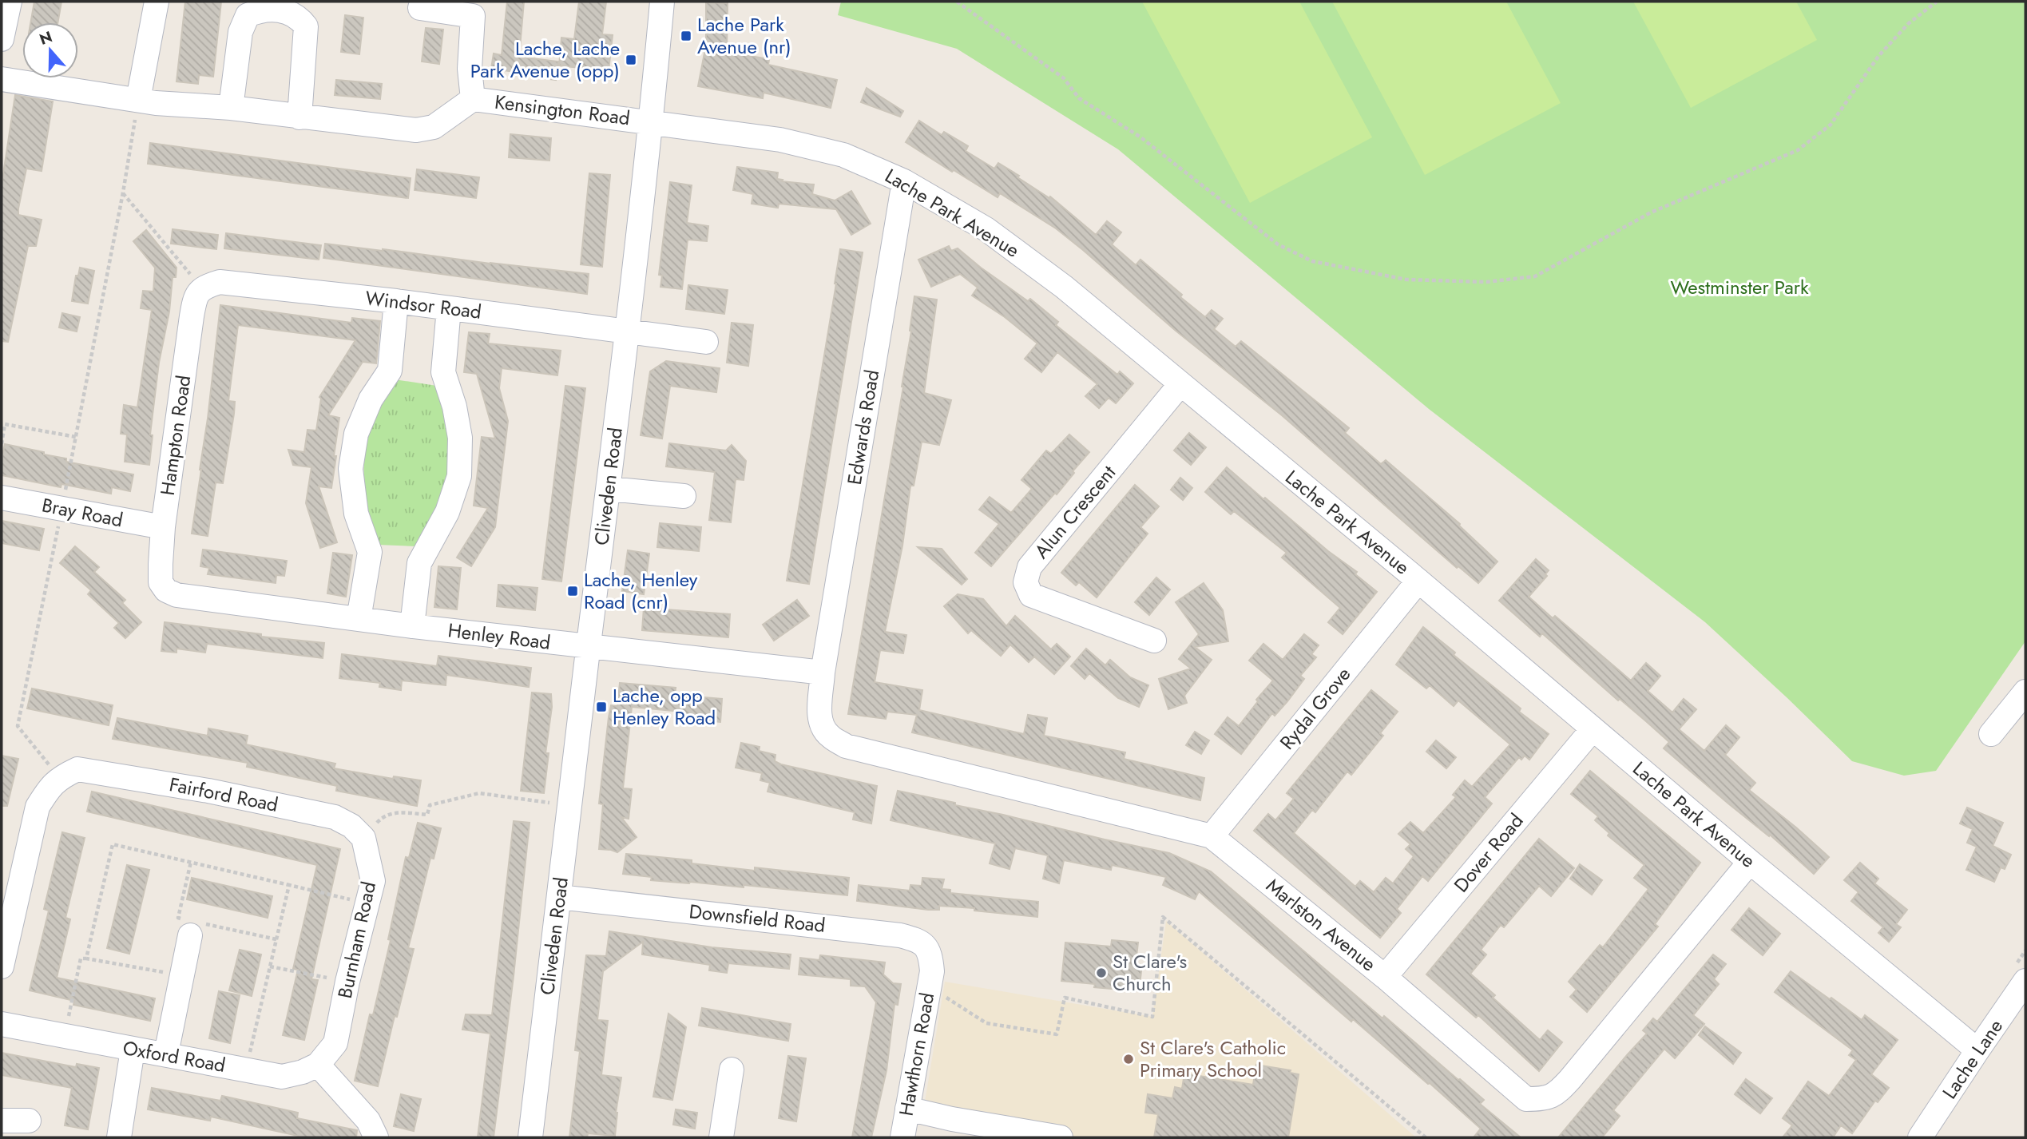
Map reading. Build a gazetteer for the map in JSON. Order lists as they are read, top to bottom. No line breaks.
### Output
{"streets":{"street":["Kensington Road","Lache Park Avenue","Windsor Road","Edwards Road","Hampton Road","Cliveden Road","Alun Crescent","Bray Road","Henley Road","Rydal Grove","Fairford Road","Dover Road","Downsfield Road","Marlston Avenue","Burnham Road","Hawthorn Road","Oxford Road","Lache Lane"]},"crossings":[["Kensington Road","Lache Park Avenue"],["Kensington Road","Cliveden Road"],["Lache Park Avenue","Edwards Road"],["Lache Park Avenue","Cliveden Road"],["Lache Park Avenue","Alun Crescent"],["Lache Park Avenue","Rydal Grove"],["Lache Park Avenue","Dover Road"],["Lache Park Avenue","Marlston Avenue"],["Lache Park Avenue","Lache Lane"],["Windsor Road","Hampton Road"],["Windsor Road","Cliveden Road"],["Edwards Road","Henley Road"],["Edwards Road","Marlston Avenue"],["Hampton Road","Bray Road"],["Hampton Road","Henley Road"],["Cliveden Road","Henley Road"],["Cliveden Road","Downsfield Road"],["Henley Road","Marlston Avenue"],["Rydal Grove","Marlston Avenue"],["Fairford Road","Burnham Road"],["Dover Road","Marlston Avenue"],["Downsfield Road","Hawthorn Road"],["Burnham Road","Oxford Road"]],"parks":["Westminster Park"],"places":{"transit":["Lache Park Avenue (nr)","Lache, Lache Park Avenue (opp)","Lache, Henley Road (cnr)","Lache, opp Henley Road"],"other":["St Clare's Church","St Clare's Catholic Primary School"]},"north":"top"}
